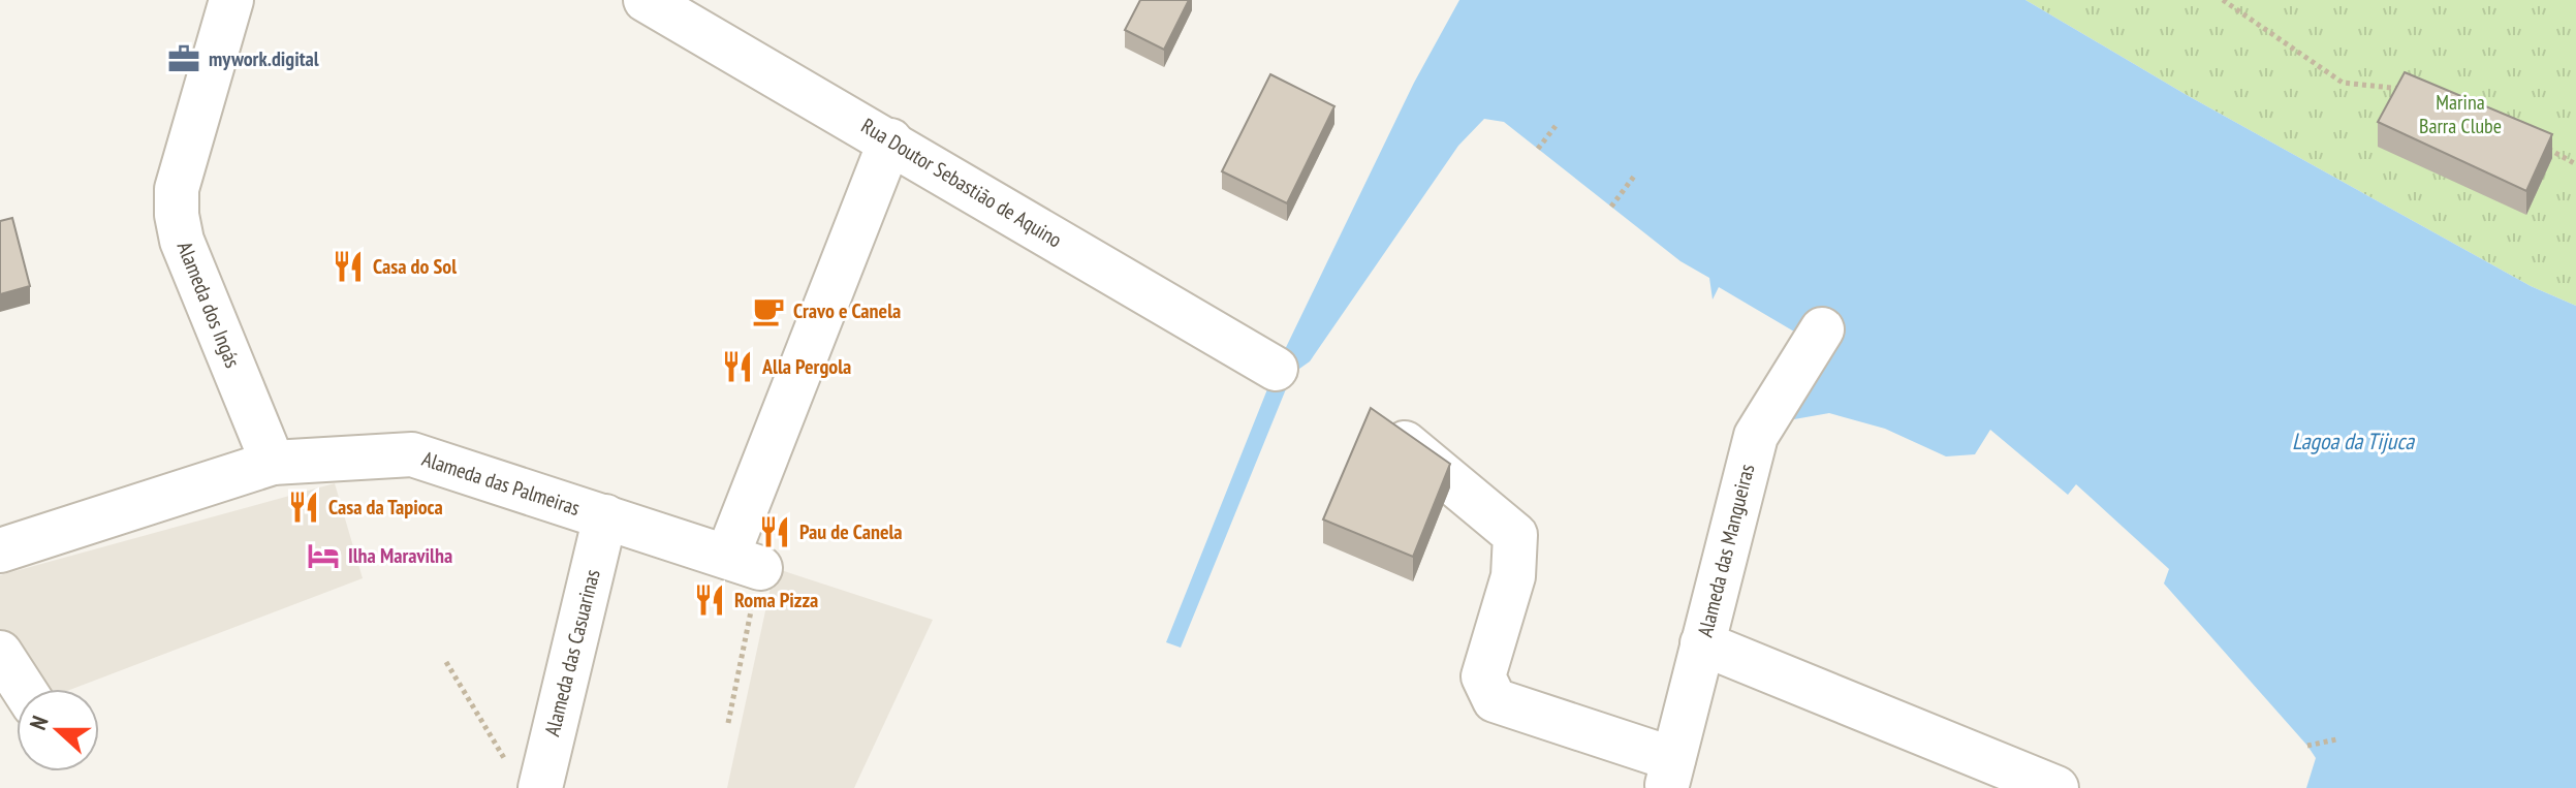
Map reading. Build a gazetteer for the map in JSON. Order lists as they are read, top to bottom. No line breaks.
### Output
{"streets":{"street":["Rua Doutor Sebastião de Aquino","Alameda dos Ingás","Alameda das Palmeiras","Alameda das Mangueiras","Alameda das Casuarinas"]},"crossings":[["Alameda dos Ingás","Alameda das Palmeiras"],["Alameda das Palmeiras","Alameda das Casuarinas"]],"water":["Lagoa da Tijuca"],"parks":["Marina Barra Clube"],"places":{"office":["mywork.digital"],"restaurant":["Casa do Sol","Alla Pergola","Casa da Tapioca","Pau de Canela","Roma Pizza"],"cafe":["Cravo e Canela"],"hotel":["Ilha Maravilha"]},"north":"left"}
